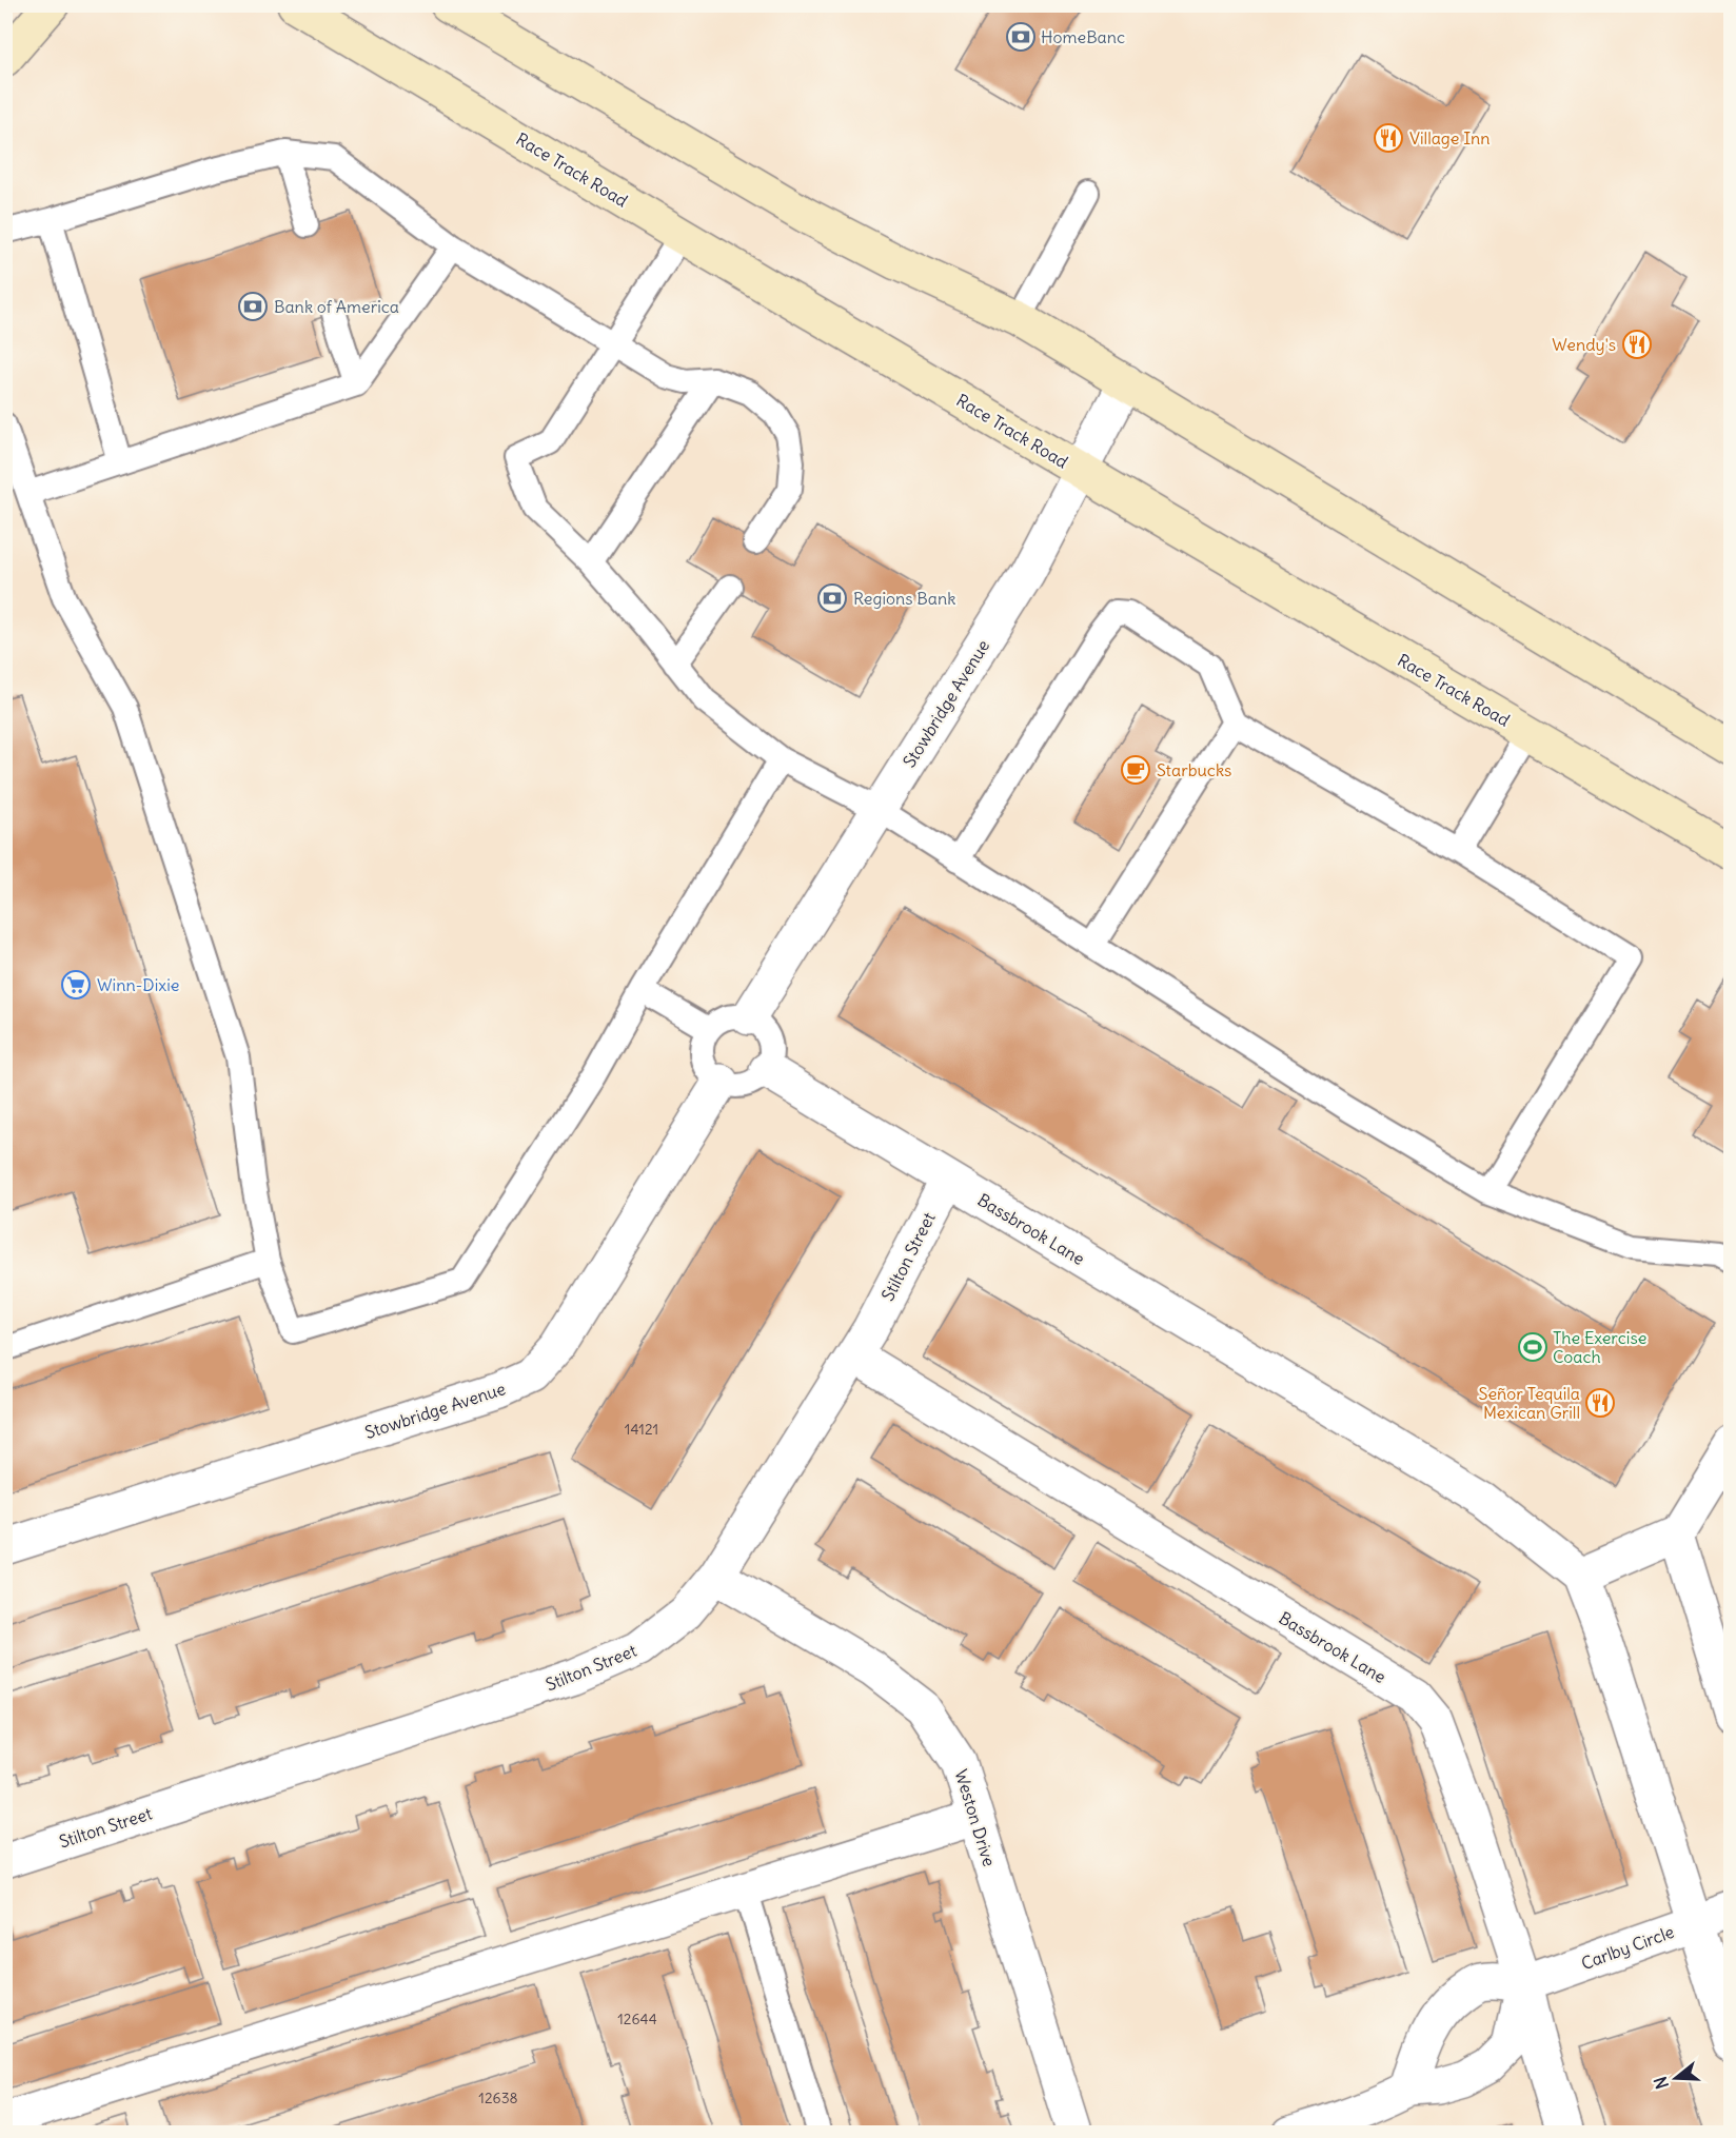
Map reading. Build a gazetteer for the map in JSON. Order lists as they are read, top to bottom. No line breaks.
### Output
{"streets":{"main road":["Race Track Road"],"street":["Stowbridge Avenue","Bassbrook Lane","Stilton Street","Weston Drive","Carlby Circle"]},"crossings":[["Race Track Road","Stowbridge Avenue"],["Stowbridge Avenue","Bassbrook Lane"],["Bassbrook Lane","Stilton Street"],["Bassbrook Lane","Carlby Circle"],["Stilton Street","Weston Drive"]],"places":{"bank":["HomeBanc","Bank of America","Regions Bank"],"restaurant":["Village Inn","Wendy's","Señor Tequila Mexican Grill"],"cafe":["Starbucks"],"supermarket":["Winn-Dixie"],"sports":["The Exercise Coach"]},"house_numbers":["14121","12644","12638"],"north":"left"}
